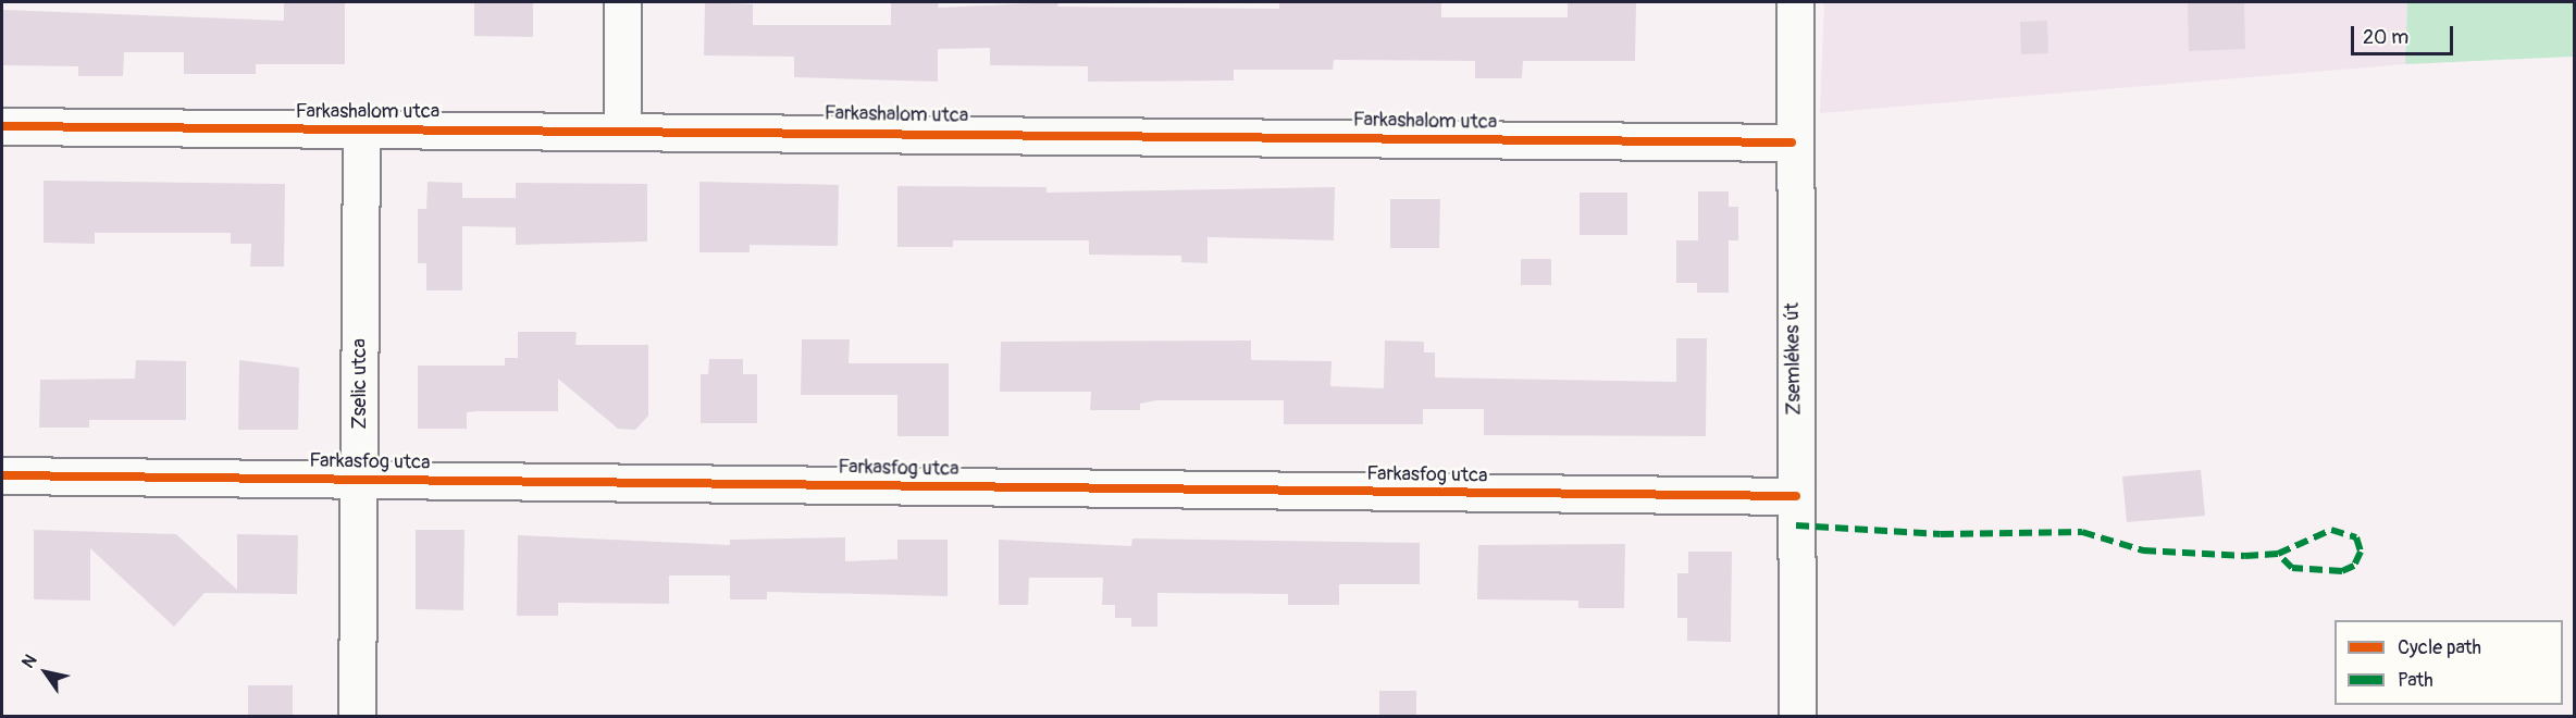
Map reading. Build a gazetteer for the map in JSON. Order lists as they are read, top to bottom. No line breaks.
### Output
{"streets":{"street":["Farkashalom utca","Zsemlékes út","Zselic utca","Farkasfog utca"]},"crossings":[["Farkashalom utca","Zsemlékes út"],["Farkashalom utca","Zselic utca"],["Zsemlékes út","Farkasfog utca"],["Zselic utca","Farkasfog utca"]],"legend":["Cycle path","Path"],"scale_bar":"20 m","north":"top left"}
